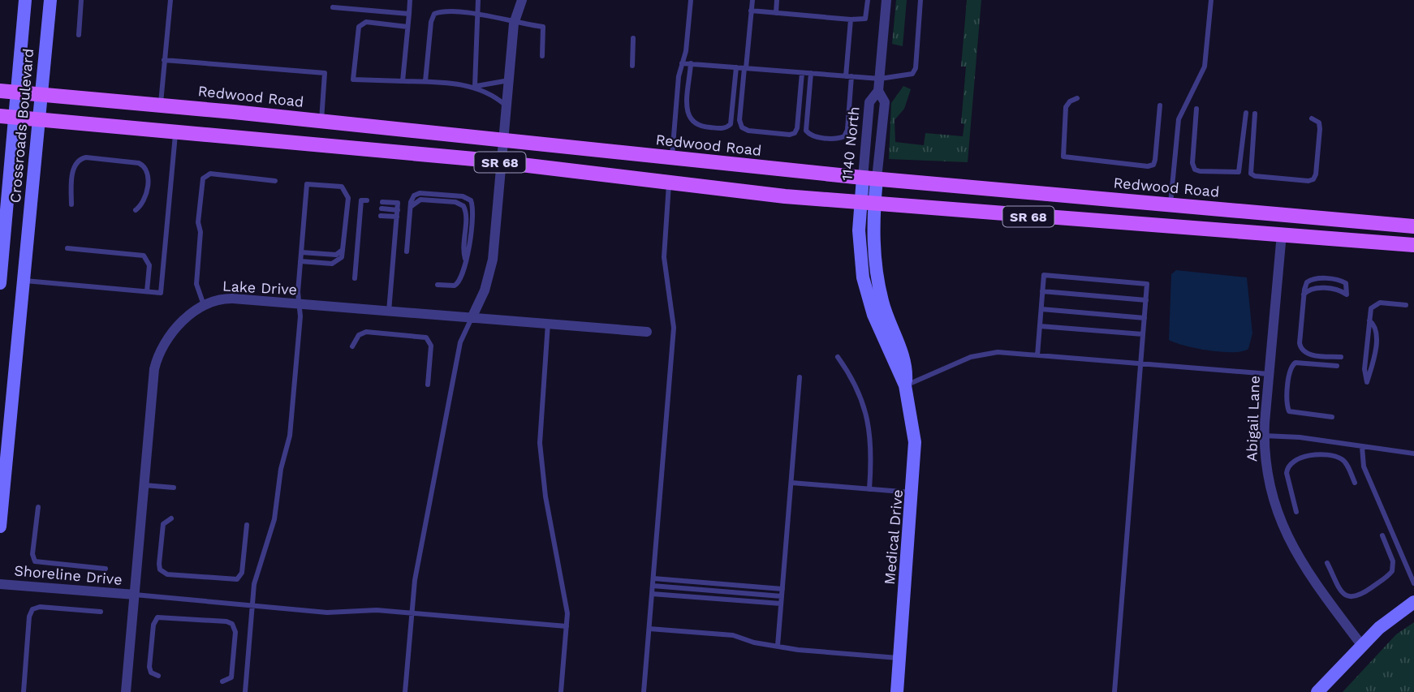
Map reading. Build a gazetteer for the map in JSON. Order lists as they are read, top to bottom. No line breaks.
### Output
{"streets":{"main road":["Redwood Road","Crossroads Boulevard","1140 North","SR 68","Medical Drive"],"street":["Lake Drive","Abigail Lane","Shoreline Drive"]},"crossings":[["Redwood Road","Crossroads Boulevard"],["Redwood Road","1140 North"],["Crossroads Boulevard","SR 68"],["1140 North","SR 68"],["1140 North","Medical Drive"],["SR 68","Abigail Lane"],["SR 68","Medical Drive"],["Lake Drive","Shoreline Drive"]]}
